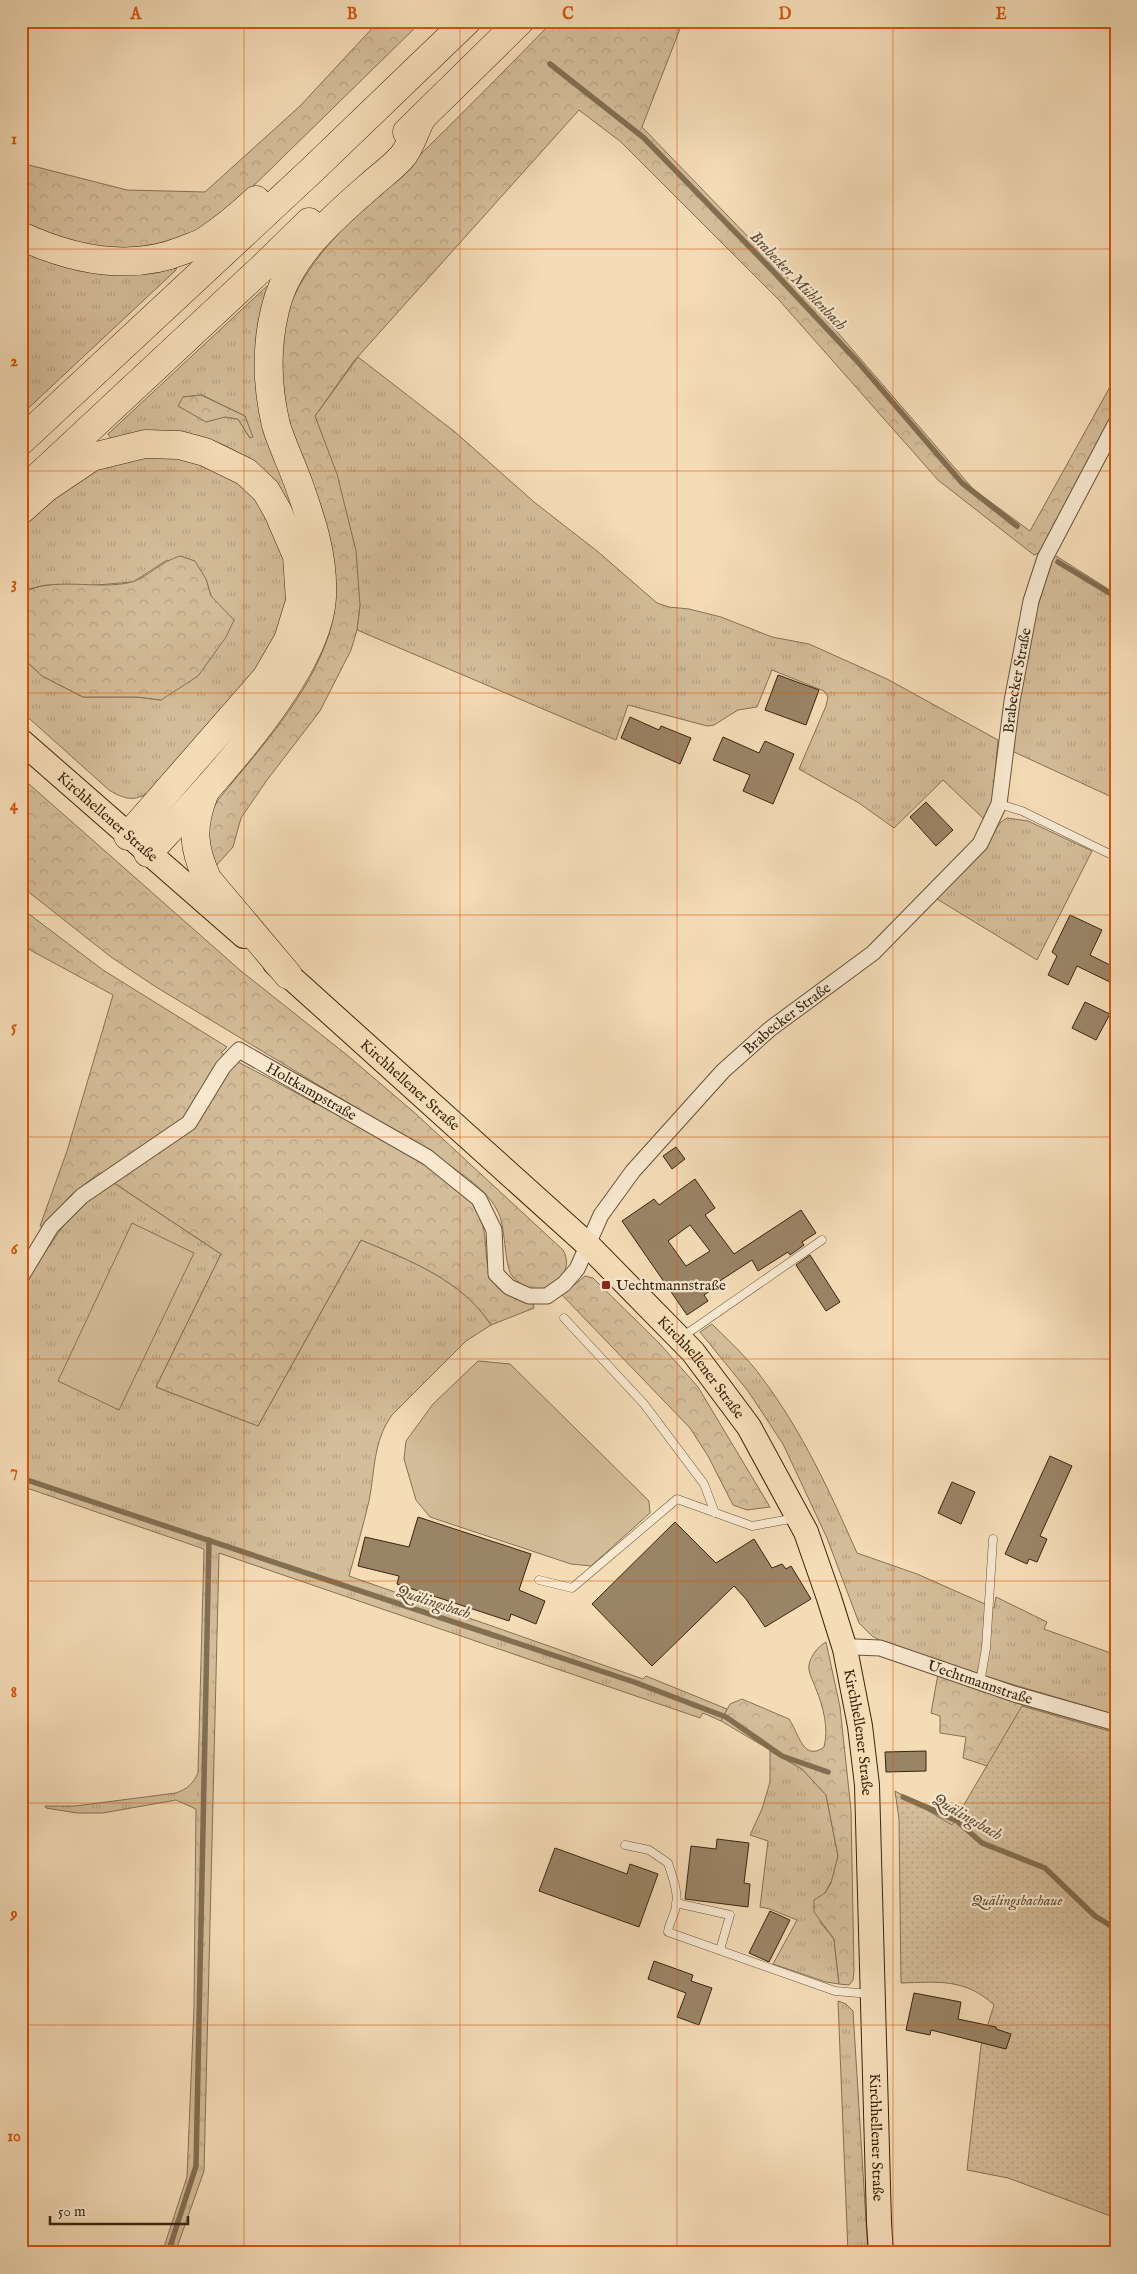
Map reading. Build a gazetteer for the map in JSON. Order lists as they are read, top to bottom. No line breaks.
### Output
{"streets":{"main road":["Kirchhellener Straße"],"street":["Brabecker Straße","Holtkampstraße","Uechtmannstraße"]},"crossings":[["Brabecker Straße","Kirchhellener Straße"],["Brabecker Straße","Holtkampstraße"],["Kirchhellener Straße","Holtkampstraße"],["Kirchhellener Straße","Uechtmannstraße"]],"water":["Brabecker Mühlenbach","Quälingsbach"],"parks":["Quälingsbachaue"],"places":{"transit":["Uechtmannstraße"]},"scale_bar":"50 m","grid":{"columns":["A","B","C","D","E"],"rows":["1","2","3","4","5","6","7","8","9","10"]}}
